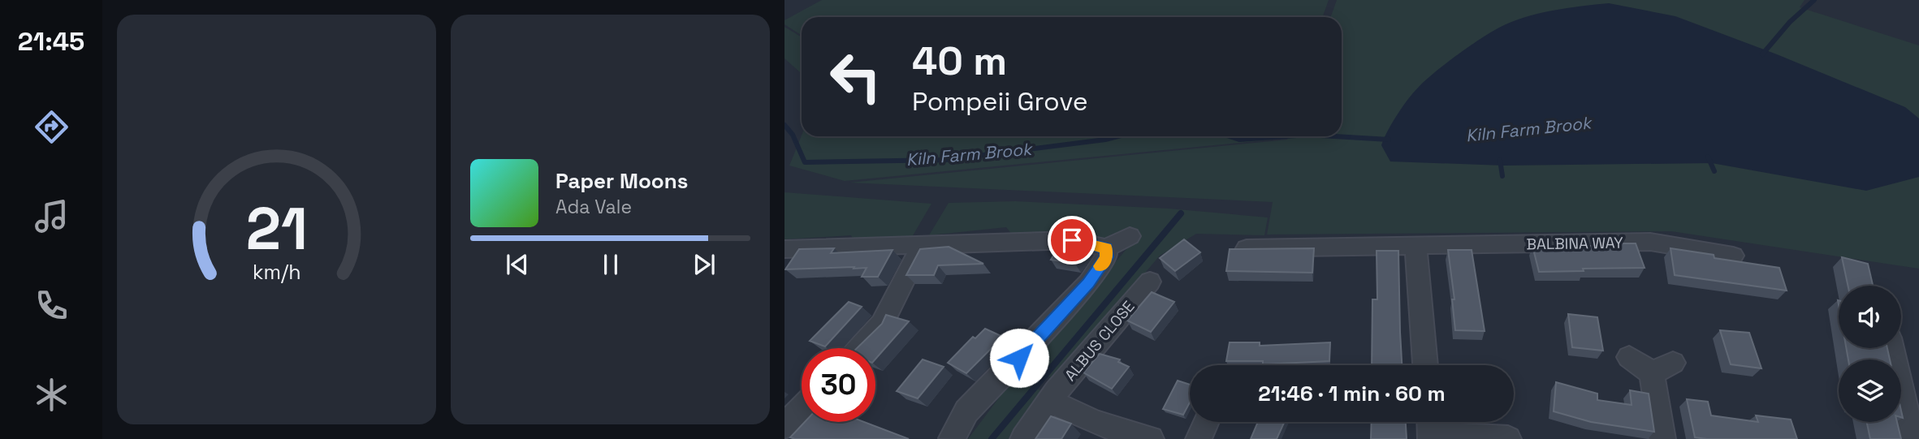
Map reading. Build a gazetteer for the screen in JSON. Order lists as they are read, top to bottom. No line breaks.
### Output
{"streets":{"street":["BALBINA WAY","ALBUS CLOSE"]},"water":["Kiln Farm Brook"],"page":{"tabs":"21:45","turn":["40 m","Pompeii Grove"],"song":["Paper Moons","Ada Vale"],"limit":"30","trip":"21:46 · 1 min · 60 m","gauge":["21","km/h"]}}
